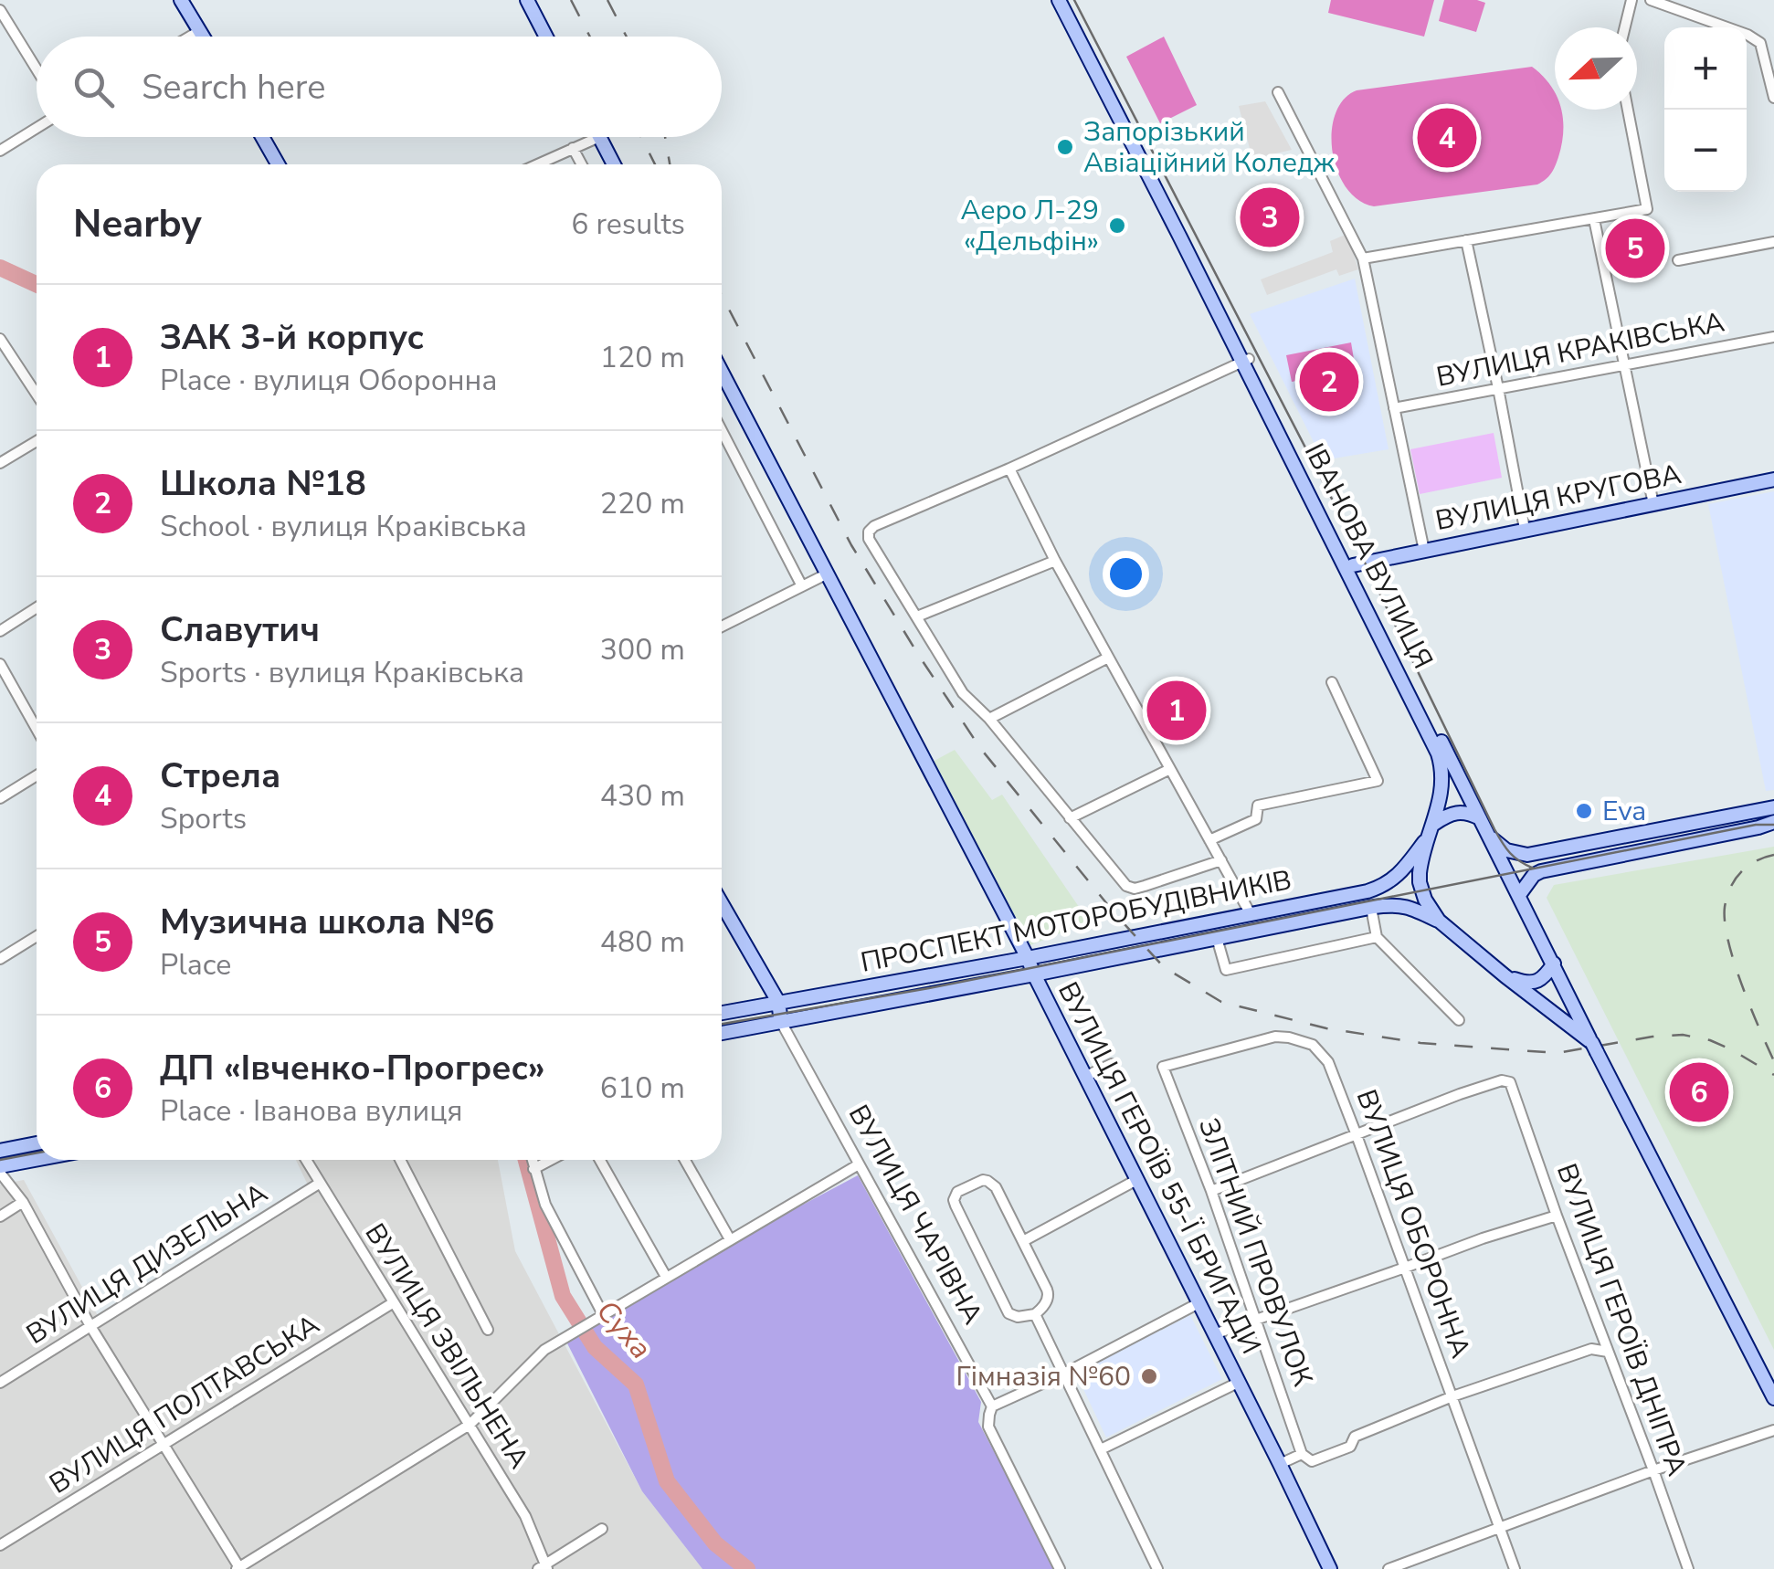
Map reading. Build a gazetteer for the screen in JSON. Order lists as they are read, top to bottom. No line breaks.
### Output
{"streets":{"main road":["ВУЛИЦЯ КРУГОВА","ІВАНОВА ВУЛИЦЯ","ПРОСПЕКТ МОТОРОБУДІВНИКІВ","ВУЛИЦЯ ГЕРОЇВ 55-Ї БРИГАДИ","ВУЛИЦЯ ЧАРІВНА"],"street":["ВУЛИЦЯ КРАКІВСЬКА","ВУЛИЦЯ ОБОРОННА","ЗЛІТНИЙ ПРОВУЛОК","ВУЛИЦЯ ДИЗЕЛЬНА","ВУЛИЦЯ ГЕРОЇВ ДНІПРА","ВУЛИЦЯ ЗВІЛЬНЕНА","ВУЛИЦЯ ПОЛТАВСЬКА"]},"crossings":[["ВУЛИЦЯ КРУГОВА","ІВАНОВА ВУЛИЦЯ"],["ІВАНОВА ВУЛИЦЯ","ПРОСПЕКТ МОТОРОБУДІВНИКІВ"],["ПРОСПЕКТ МОТОРОБУДІВНИКІВ","ВУЛИЦЯ ГЕРОЇВ 55-Ї БРИГАДИ"],["ПРОСПЕКТ МОТОРОБУДІВНИКІВ","ВУЛИЦЯ ЧАРІВНА"],["ВУЛИЦЯ ОБОРОННА","ЗЛІТНИЙ ПРОВУЛОК"],["ВУЛИЦЯ ОБОРОННА","ВУЛИЦЯ ГЕРОЇВ ДНІПРА"],["ВУЛИЦЯ ДИЗЕЛЬНА","ВУЛИЦЯ ЗВІЛЬНЕНА"],["ВУЛИЦЯ ЗВІЛЬНЕНА","ВУЛИЦЯ ПОЛТАВСЬКА"]],"water":["Суха"],"places":["Запорізький Авіаційний Коледж","Аеро Л-29 «Дельфін»","Eva","Гімназія №60"],"north":"left","page":{"map_buttons":["+","−"],"search":"Search here","pins":["4","3","5","2","1","6"],"heading":["Nearby","6 results"],"list":[{"mark":"1","name":"ЗАК 3-й корпус","note":"Place · вулиця Оборонна","value":"120 m"},{"mark":"2","name":"Школа №18","note":"School · вулиця Краківська","value":"220 m"},{"mark":"3","name":"Славутич","note":"Sports · вулиця Краківська","value":"300 m"},{"mark":"4","name":"Стрела","note":"Sports","value":"430 m"},{"mark":"5","name":"Музична школа №6","note":"Place","value":"480 m"},{"mark":"6","name":"ДП «Івченко-Прогрес»","note":"Place · Іванова вулиця","value":"610 m"}]}}
